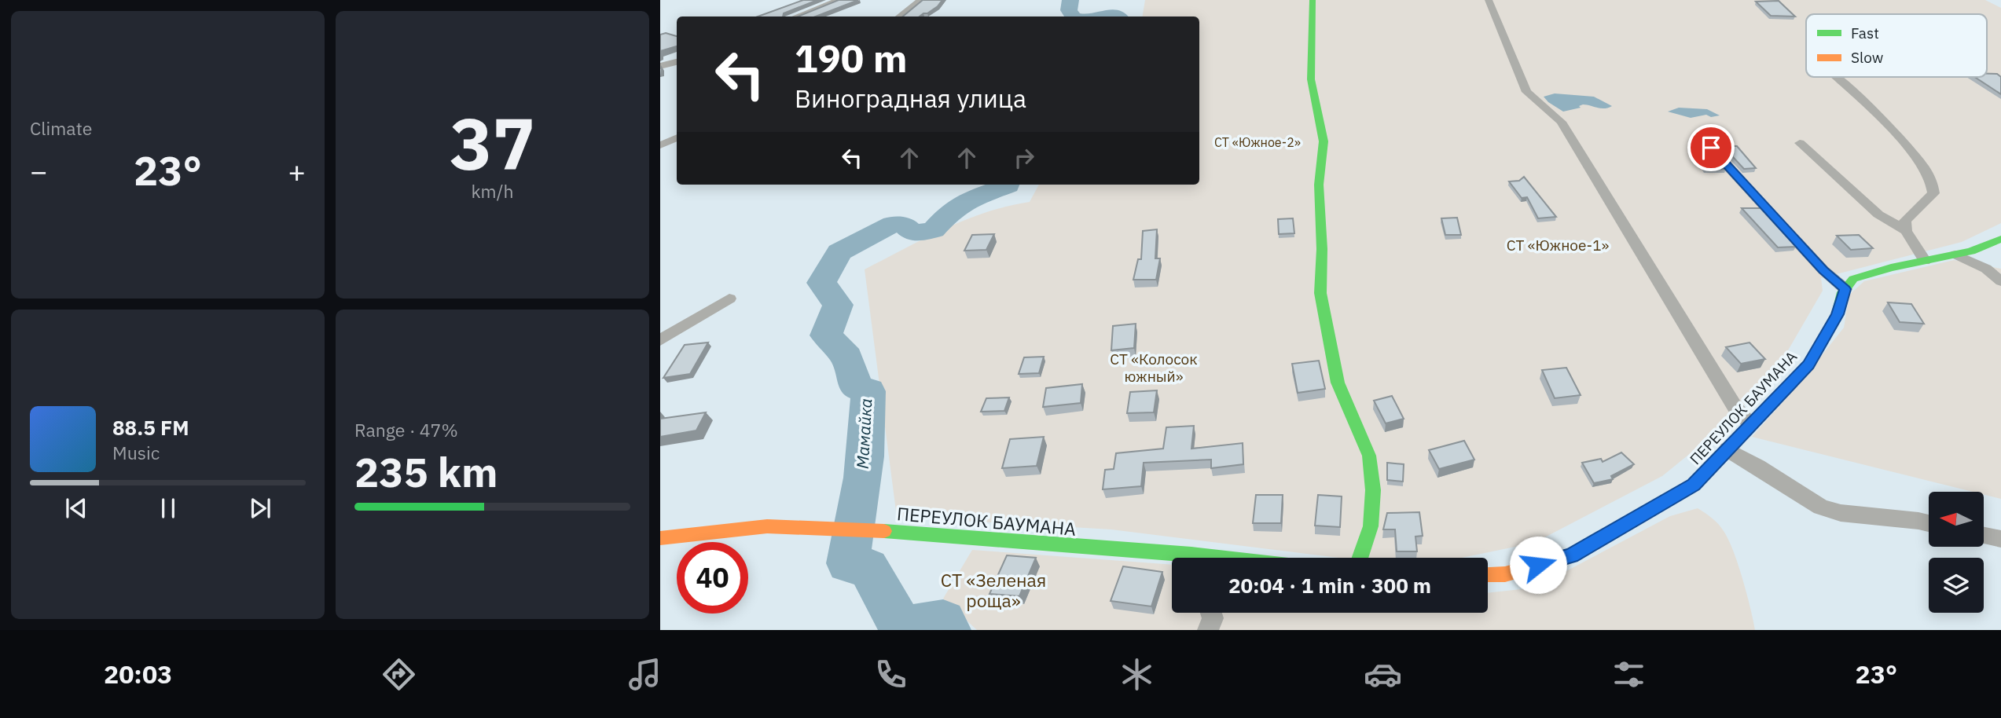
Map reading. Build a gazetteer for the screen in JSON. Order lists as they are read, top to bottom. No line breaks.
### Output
{"streets":{"street":["ПЕРЕУЛОК БАУМАНА"]},"water":["Мамайка"],"parks":["СТ «Южное-2»","СТ «Южное-1»","СТ «Колосок южный»","СТ «Зеленая роща»"],"legend":["Fast","Slow"],"north":"left","page":{"tile":["Climate",["37","km/h"],["Range · 47%","235 km"]],"turn":["190 m","Виноградная улица"],"heat":["−","23°","+"],"song":["88.5 FM","Music"],"limit":"40","trip":"20:04 · 1 min · 300 m","tabs":["20:03","23°"]}}
